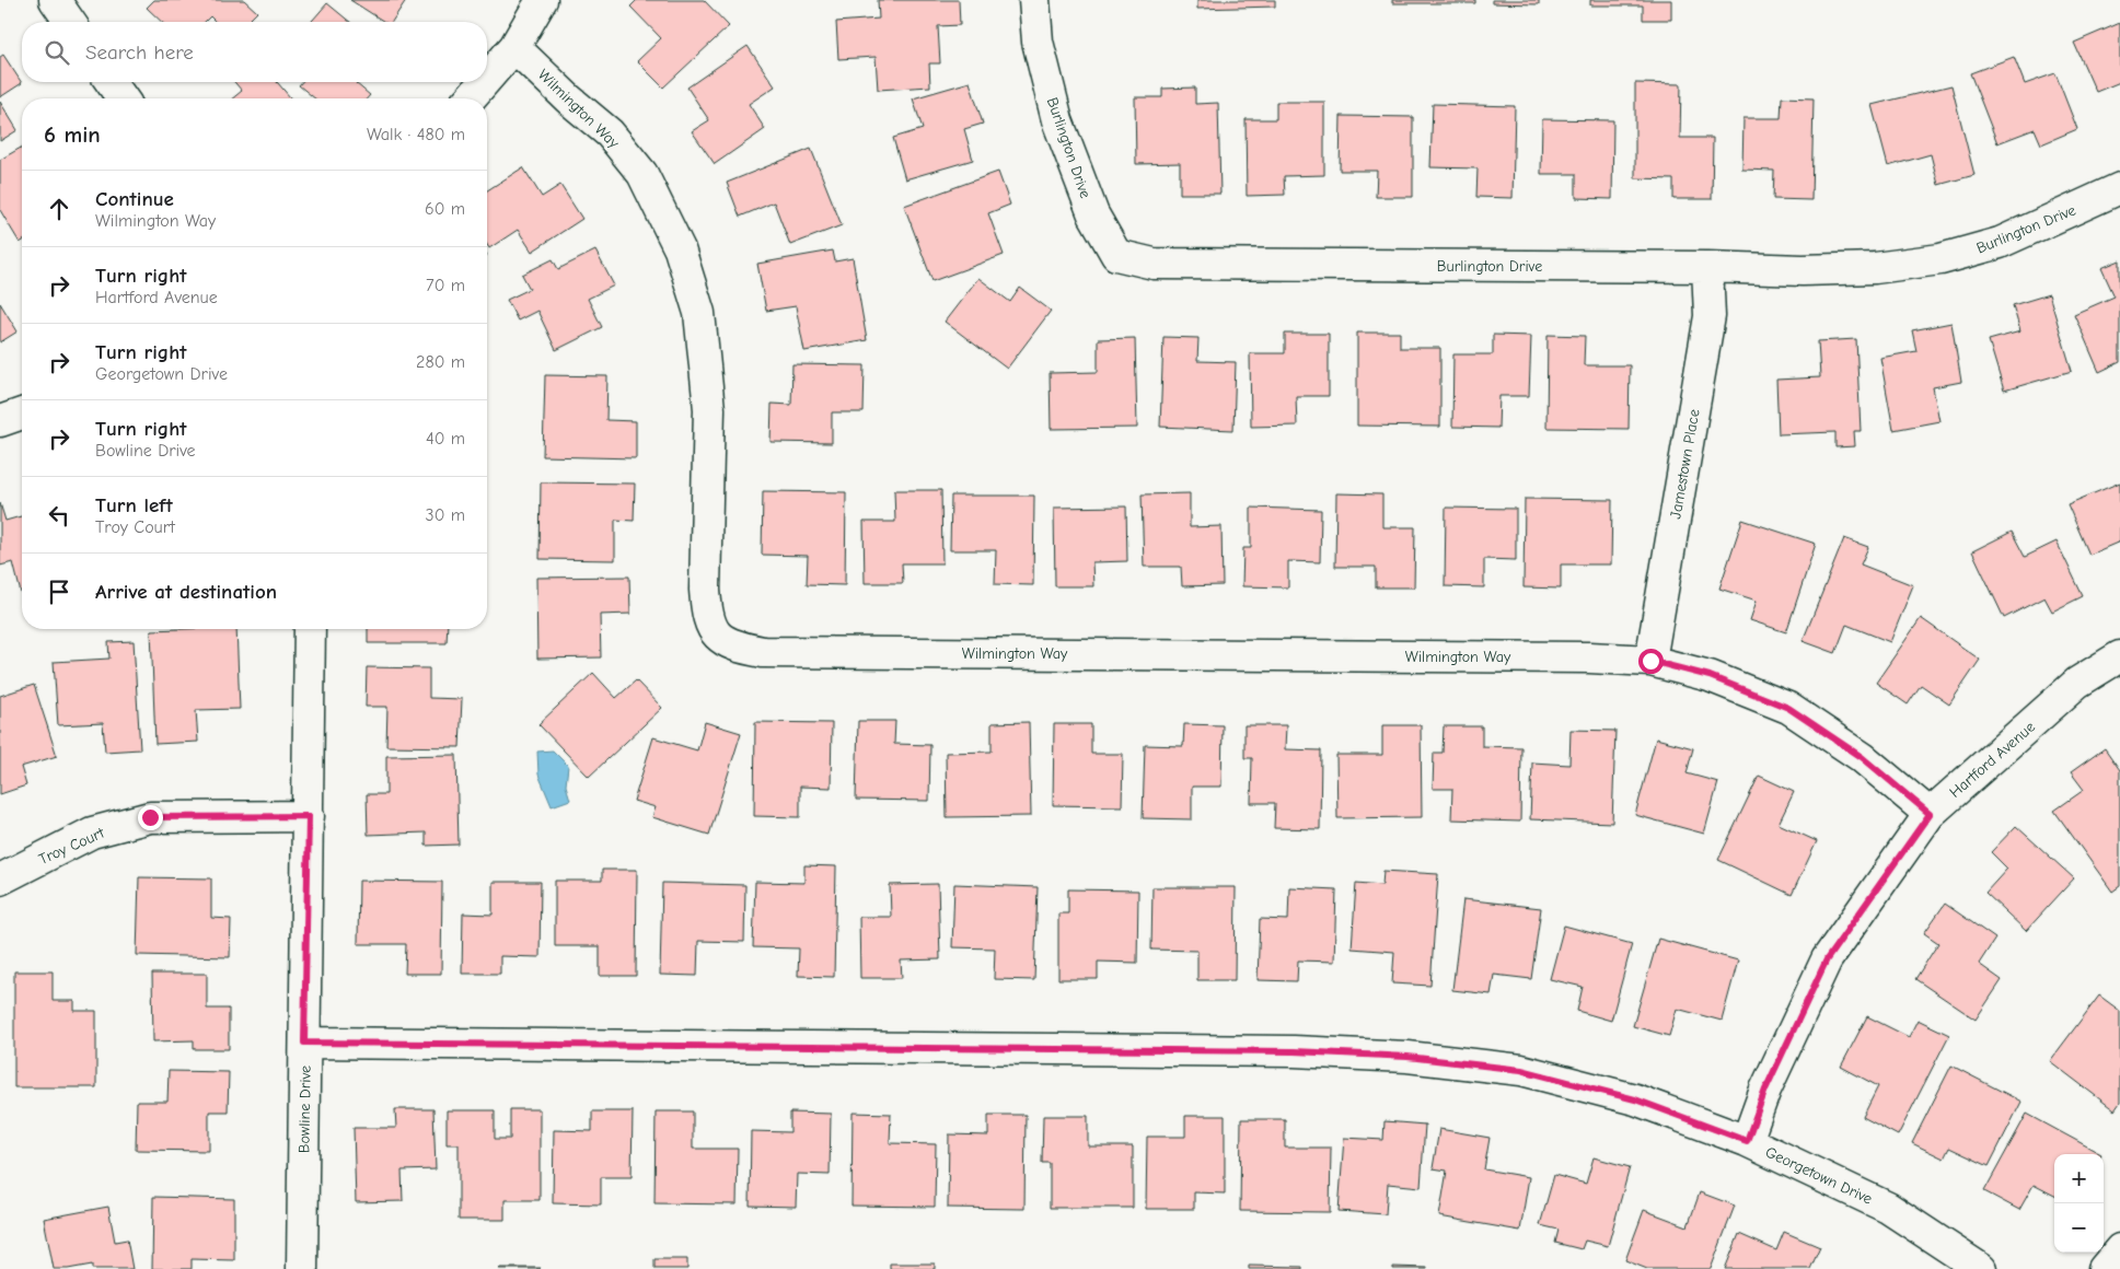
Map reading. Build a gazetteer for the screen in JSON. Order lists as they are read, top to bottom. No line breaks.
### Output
{"streets":{"street":["Wilmington Way","Burlington Drive","Jamestown Place","Hartford Avenue","Troy Court","Bowline Drive","Georgetown Drive"]},"crossings":[["Wilmington Way","Jamestown Place"],["Wilmington Way","Hartford Avenue"],["Burlington Drive","Jamestown Place"],["Hartford Avenue","Georgetown Drive"],["Troy Court","Bowline Drive"],["Bowline Drive","Georgetown Drive"]],"page":{"search":"Search here","heading":["6 min","Walk · 480 m"],"list":[["Continue","Wilmington Way","60 m"],["Turn right","Hartford Avenue","70 m"],["Turn right","Georgetown Drive","280 m"],["Turn right","Bowline Drive","40 m"],["Turn left","Troy Court","30 m"],"Arrive at destination"],"map_buttons":["+","−"]}}
